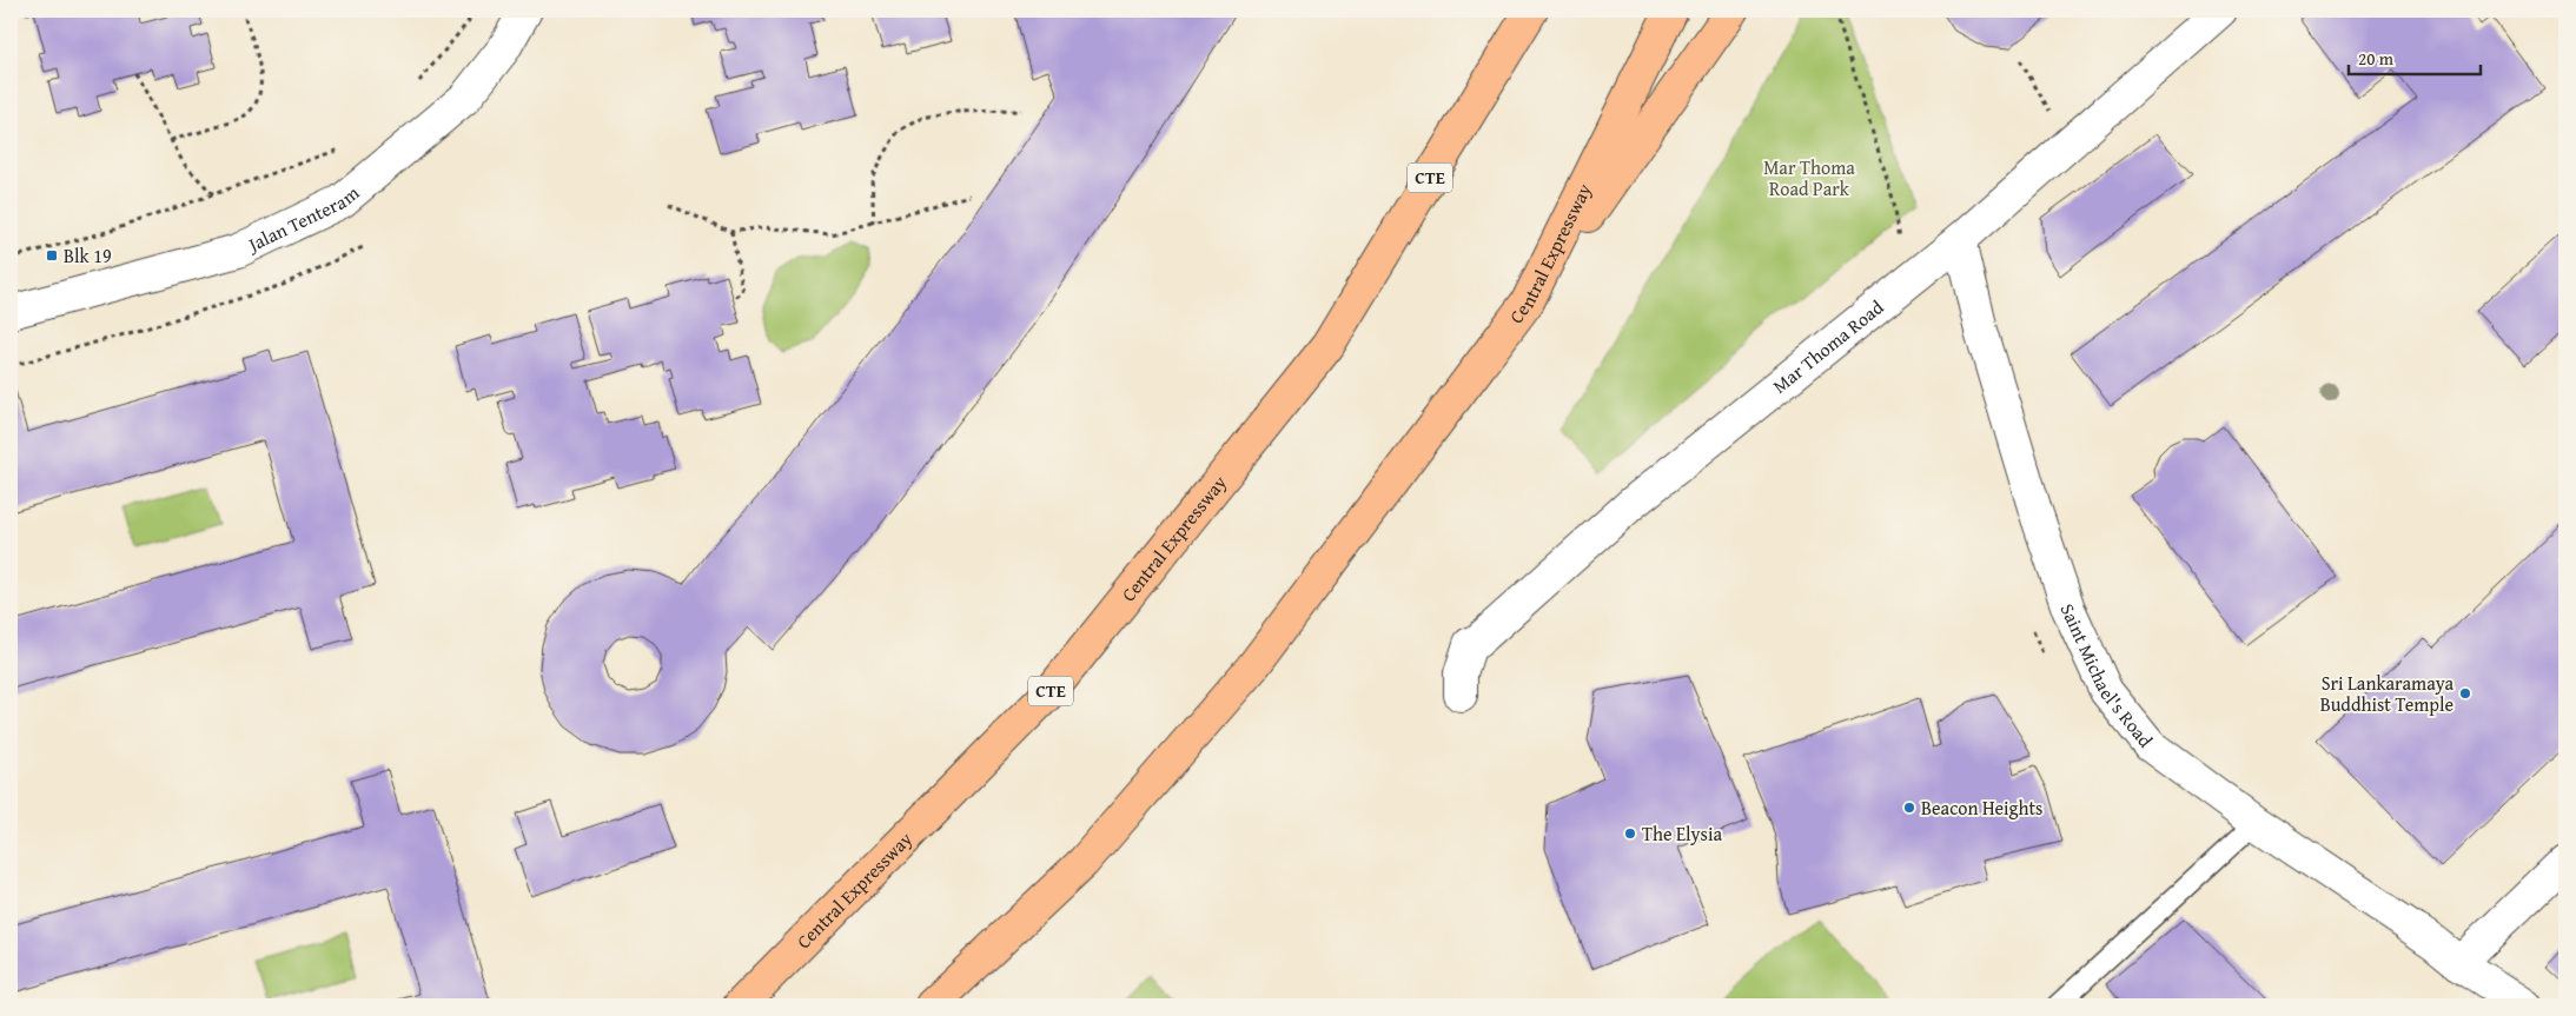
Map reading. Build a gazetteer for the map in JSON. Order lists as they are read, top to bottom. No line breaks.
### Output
{"streets":{"highway":["CTE","Central Expressway"],"street":["Jalan Tenteram","Mar Thoma Road","Saint Michael's Road"]},"crossings":[["Mar Thoma Road","Saint Michael's Road"]],"parks":["Mar Thoma Road Park"],"places":{"transit":["Blk 19"],"other":["Sri Lankaramaya Buddhist Temple","Beacon Heights","The Elysia"]},"scale_bar":"20 m"}
